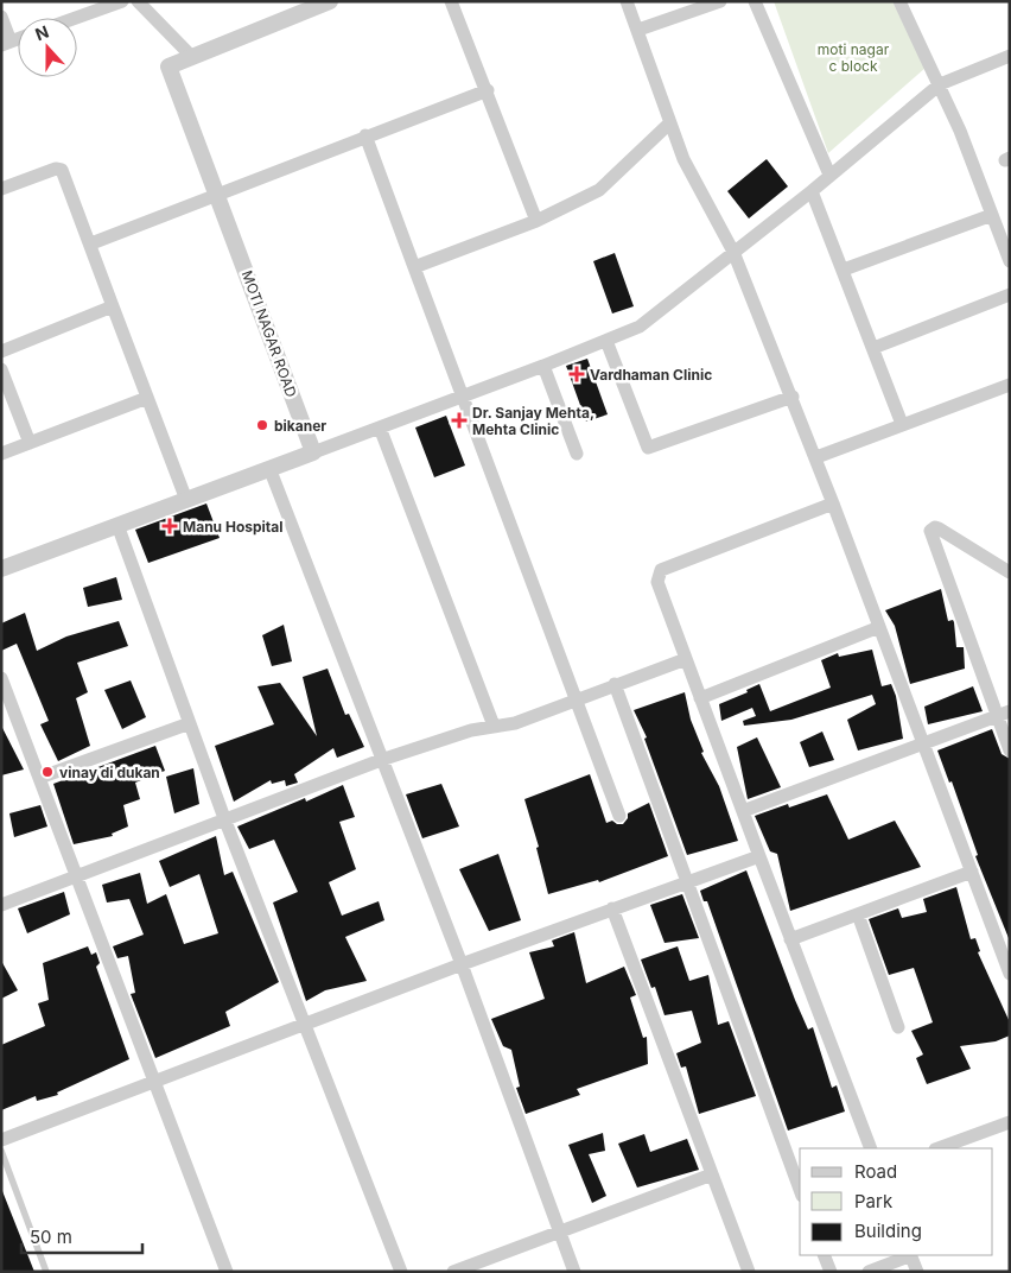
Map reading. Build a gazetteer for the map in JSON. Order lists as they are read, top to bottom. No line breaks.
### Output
{"streets":{"street":["MOTI NAGAR ROAD"]},"parks":["moti nagar c block"],"places":{"health":["Vardhaman Clinic","Dr. Sanjay Mehta, Mehta Clinic","Manu Hospital"],"other":["bikaner","vinay di dukan"]},"legend":["Road","Park","Building"],"scale_bar":"50 m","north":"top"}
